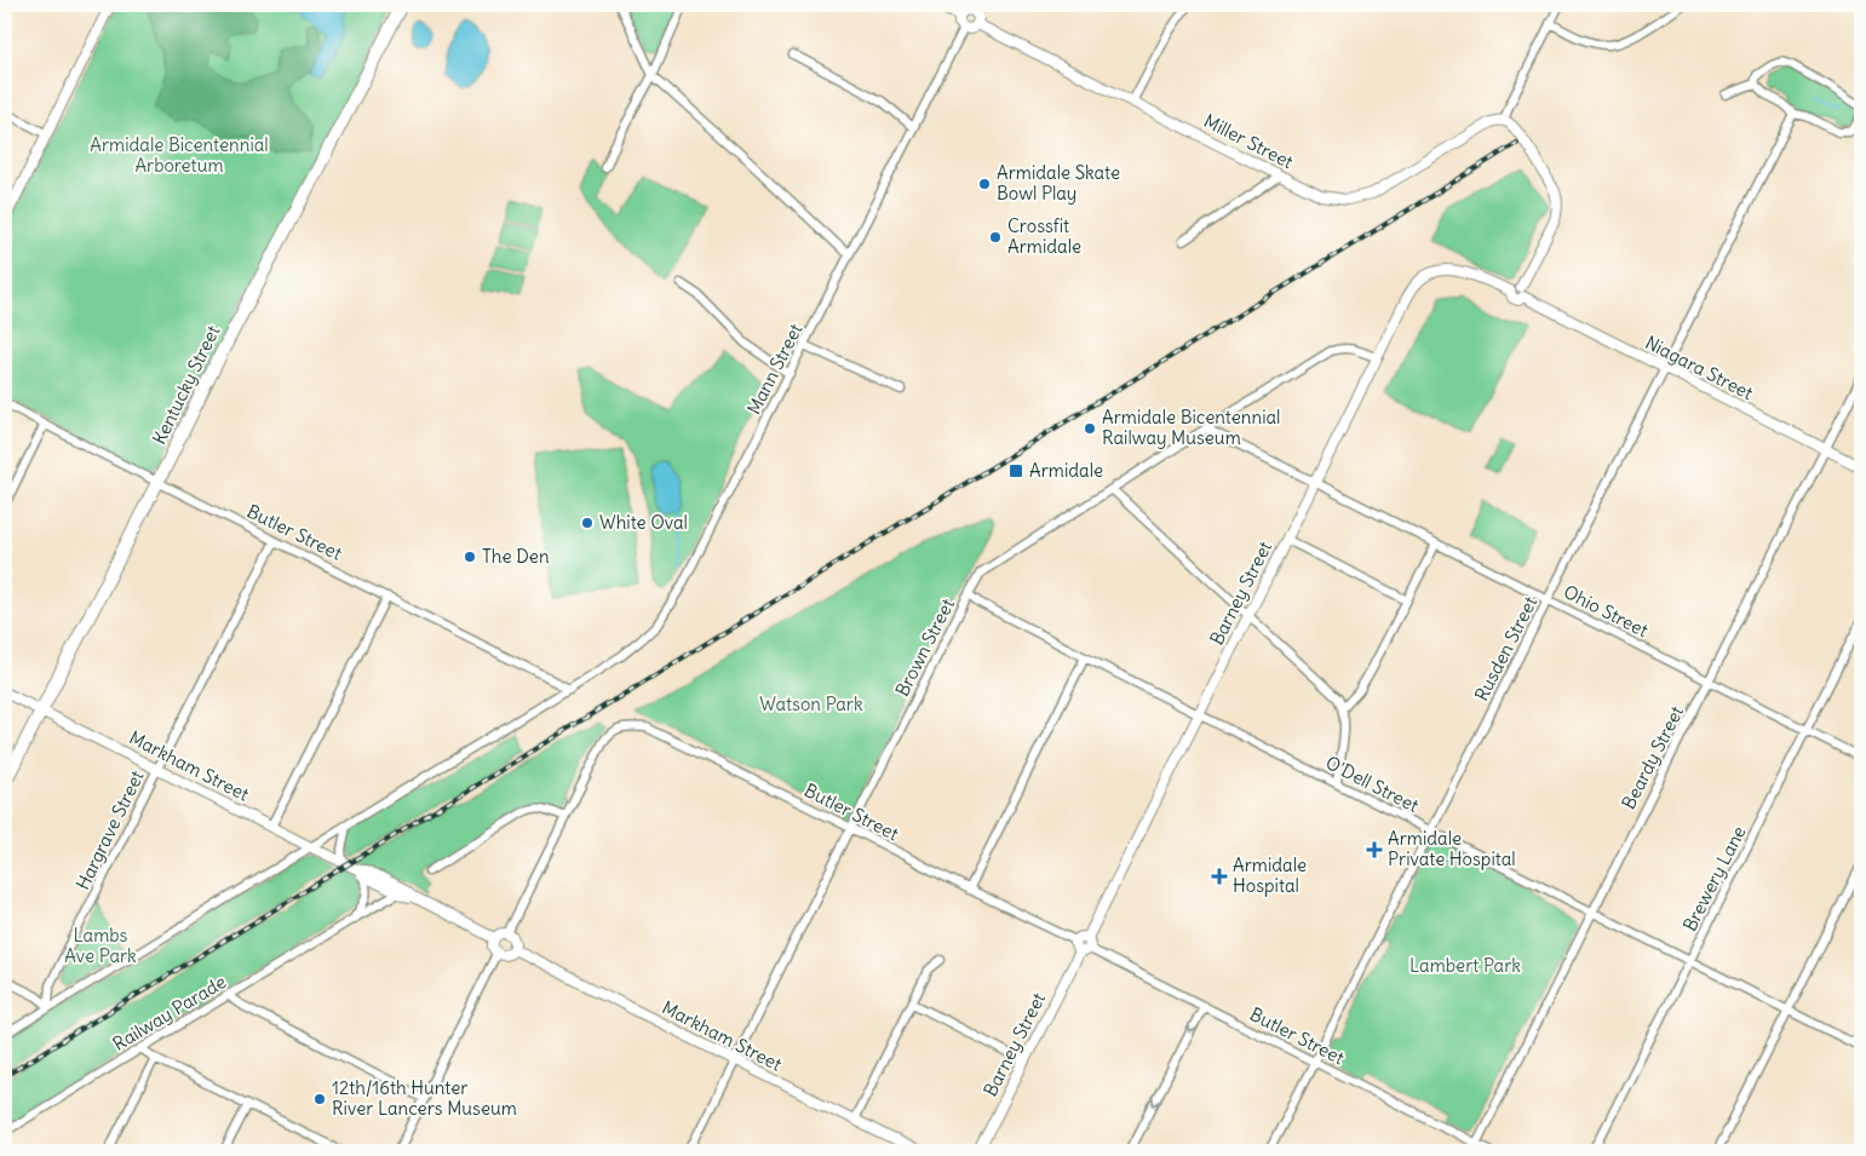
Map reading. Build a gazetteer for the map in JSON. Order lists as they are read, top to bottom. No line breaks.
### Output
{"streets":{"main road":["Kentucky Street"],"street":["Miller Street","Niagara Street","Mann Street","Butler Street","Barney Street","Ohio Street","Brown Street","Rusden Street","Beardy Street","Markham Street","O'Dell Street","Hargrave Street","Brewery Lane","Railway Parade"]},"crossings":[["Miller Street","Mann Street"],["Niagara Street","Barney Street"],["Niagara Street","Rusden Street"],["Niagara Street","Beardy Street"],["Mann Street","Butler Street"],["Mann Street","Markham Street"],["Mann Street","Hargrave Street"],["Kentucky Street","Butler Street"],["Kentucky Street","Markham Street"],["Butler Street","Barney Street"],["Butler Street","Brown Street"],["Butler Street","Rusden Street"],["Butler Street","Beardy Street"],["Butler Street","Hargrave Street"],["Barney Street","Ohio Street"],["Barney Street","Brown Street"],["Barney Street","O'Dell Street"],["Ohio Street","Brown Street"],["Ohio Street","Rusden Street"],["Ohio Street","Beardy Street"],["Ohio Street","Brewery Lane"],["Brown Street","Markham Street"],["Brown Street","O'Dell Street"],["Rusden Street","O'Dell Street"],["Beardy Street","O'Dell Street"],["Markham Street","Hargrave Street"],["Markham Street","Railway Parade"],["O'Dell Street","Brewery Lane"]],"parks":["Armidale Bicentennial Arboretum","Watson Park","Lambs Ave Park","Lambert Park"],"places":{"other":["Armidale Skate Bowl Play","Crossfit Armidale","Armidale Bicentennial Railway Museum","White Oval","The Den","12th/16th Hunter River Lancers Museum"],"transit":["Armidale"],"health":["Armidale Private Hospital","Armidale Hospital"]}}
